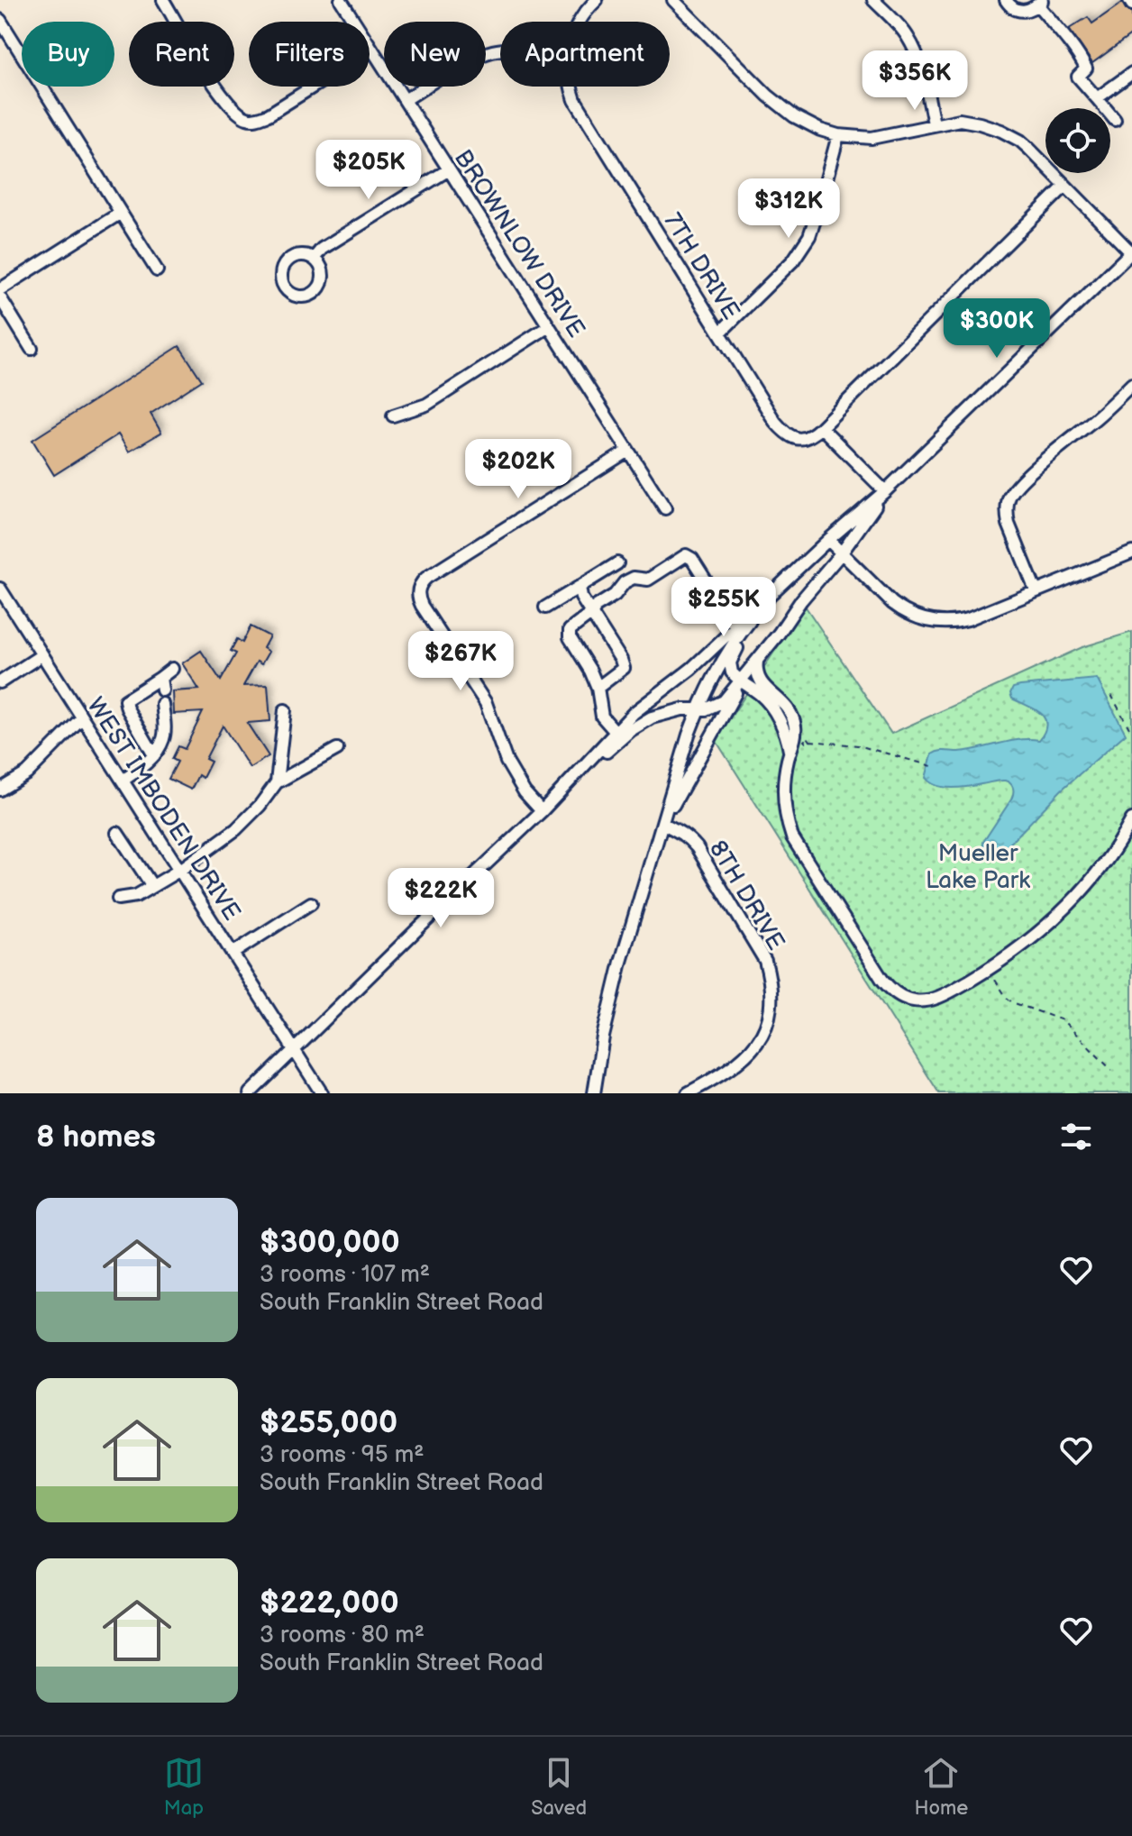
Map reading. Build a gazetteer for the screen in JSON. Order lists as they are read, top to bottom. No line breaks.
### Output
{"streets":{"street":["BROWNLOW DRIVE","7TH DRIVE","WEST IMBODEN DRIVE","8TH DRIVE"]},"parks":["Mueller Lake Park"],"page":{"chip":["Buy","Rent","Filters","New","Apartment"],"price":["$356K","$205K","$312K","$300K","$202K","$255K","$267K","$222K"],"heading":"8 homes","list":[{"name":"$300,000","note":"3 rooms · 107 m² · South Franklin Street Road"},{"name":"$255,000","note":"3 rooms · 95 m² · South Franklin Street Road"},{"name":"$222,000","note":"3 rooms · 80 m² · South Franklin Street Road"}],"tabs":["Map","Saved","Home"]}}
